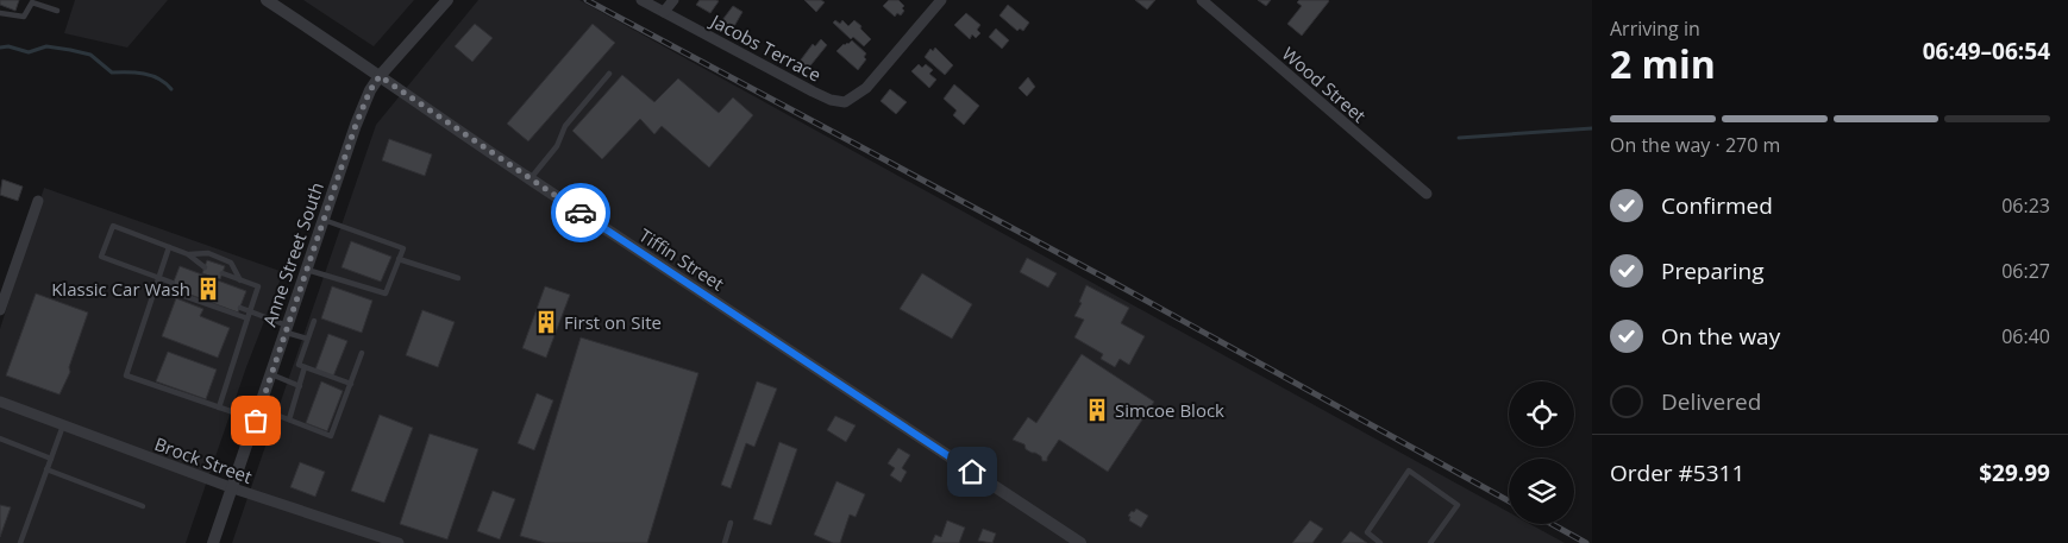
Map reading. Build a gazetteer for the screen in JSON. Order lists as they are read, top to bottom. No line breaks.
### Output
{"streets":{"street":["Jacobs Terrace","Wood Street","Anne Street South","Tiffin Street","Brock Street"]},"crossings":[["Anne Street South","Tiffin Street"],["Anne Street South","Brock Street"]],"places":{"building":["Klassic Car Wash","First on Site","Simcoe Block"]},"page":{"heading":["2 min","Arriving in","06:49–06:54"],"panel":["Order #5311","$29.99"],"bar":"On the way · 270 m","list":[["Confirmed","06:23"],["Preparing","06:27"],["On the way","06:40"],"Delivered"]}}
